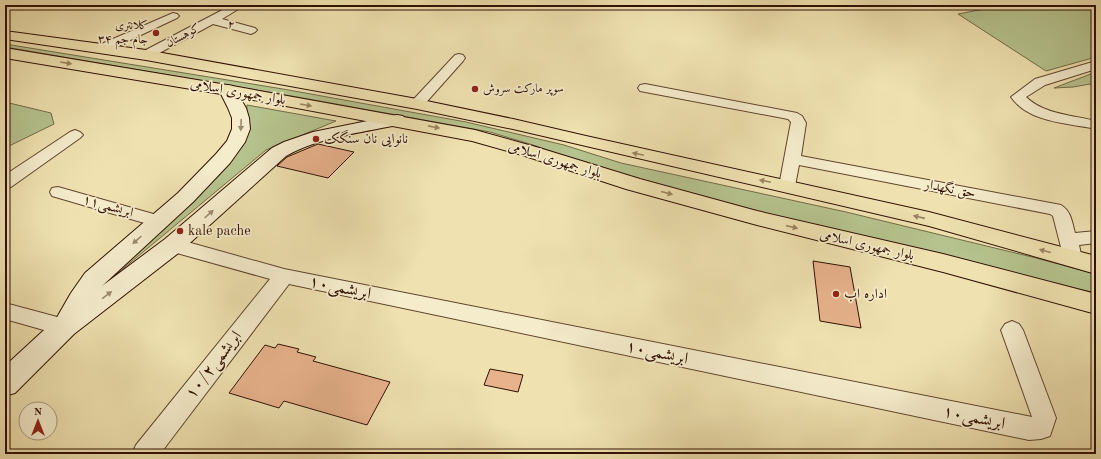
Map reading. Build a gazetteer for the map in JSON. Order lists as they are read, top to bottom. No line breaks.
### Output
{"streets":{"main road":["بلوار جمهوری اسلامی"],"street":["۲","کوهستان","حق نگهدار","ابریشمی۱۱","ابریشمی۱۰","۱۰/۲ابریشمی"]},"crossings":[["۲","کوهستان"],["کوهستان","بلوار جمهوری اسلامی"],["بلوار جمهوری اسلامی","حق نگهدار"],["ابریشمی۱۰","۱۰/۲ابریشمی"]],"places":["کلانتری ۳۴ جام جم","سوپر مارکت سروش","نانوایی نان سنگک","kale pache","اداره اب"],"north":"top"}
